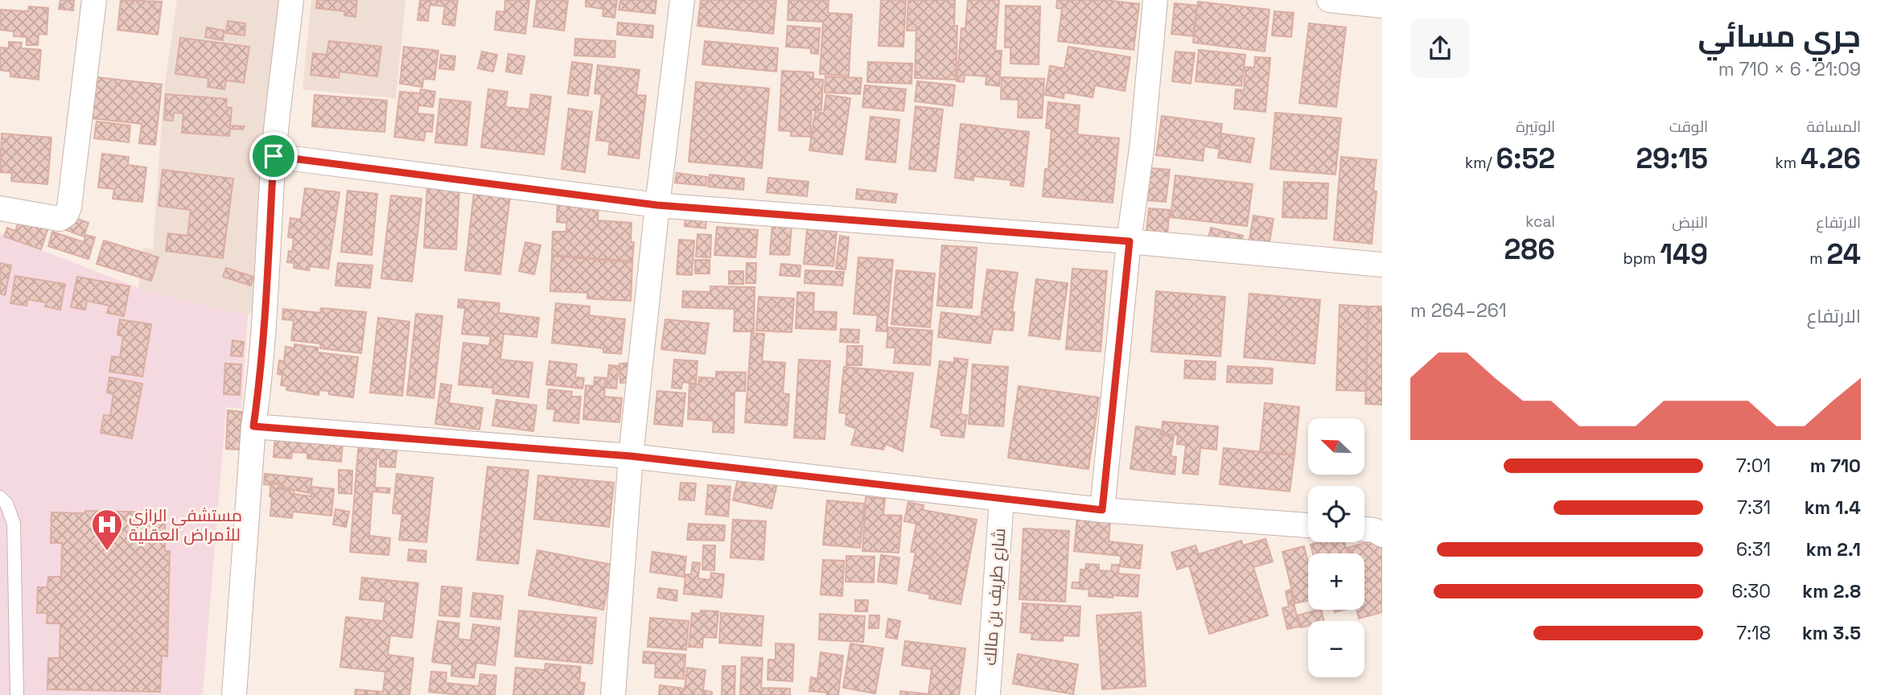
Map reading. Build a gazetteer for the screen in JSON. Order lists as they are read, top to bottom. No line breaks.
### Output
{"streets":{"street":["شارع طريف بن مالك"]},"places":{"hospital":["مستشفي الرازي للأمراض العقلية"]},"north":"top left","page":{"heading":["جري مسائي","21:09 · 6 × 710 m"],"stats":[["المسافة","4.26 km"],["الوقت","29:15"],["الوتيرة","6:52 /km"],["الارتفاع","24 m"],["النبض","149 bpm"],["kcal","286"]],"chart":["الارتفاع","261–264 m"],"map_buttons":["+","−"],"list":[{"name":"710 m","note":"7:01"},{"name":"1.4 km","note":"7:31"},{"name":"2.1 km","note":"6:31"},{"name":"2.8 km","note":"6:30"},{"name":"3.5 km","note":"7:18"}]}}
